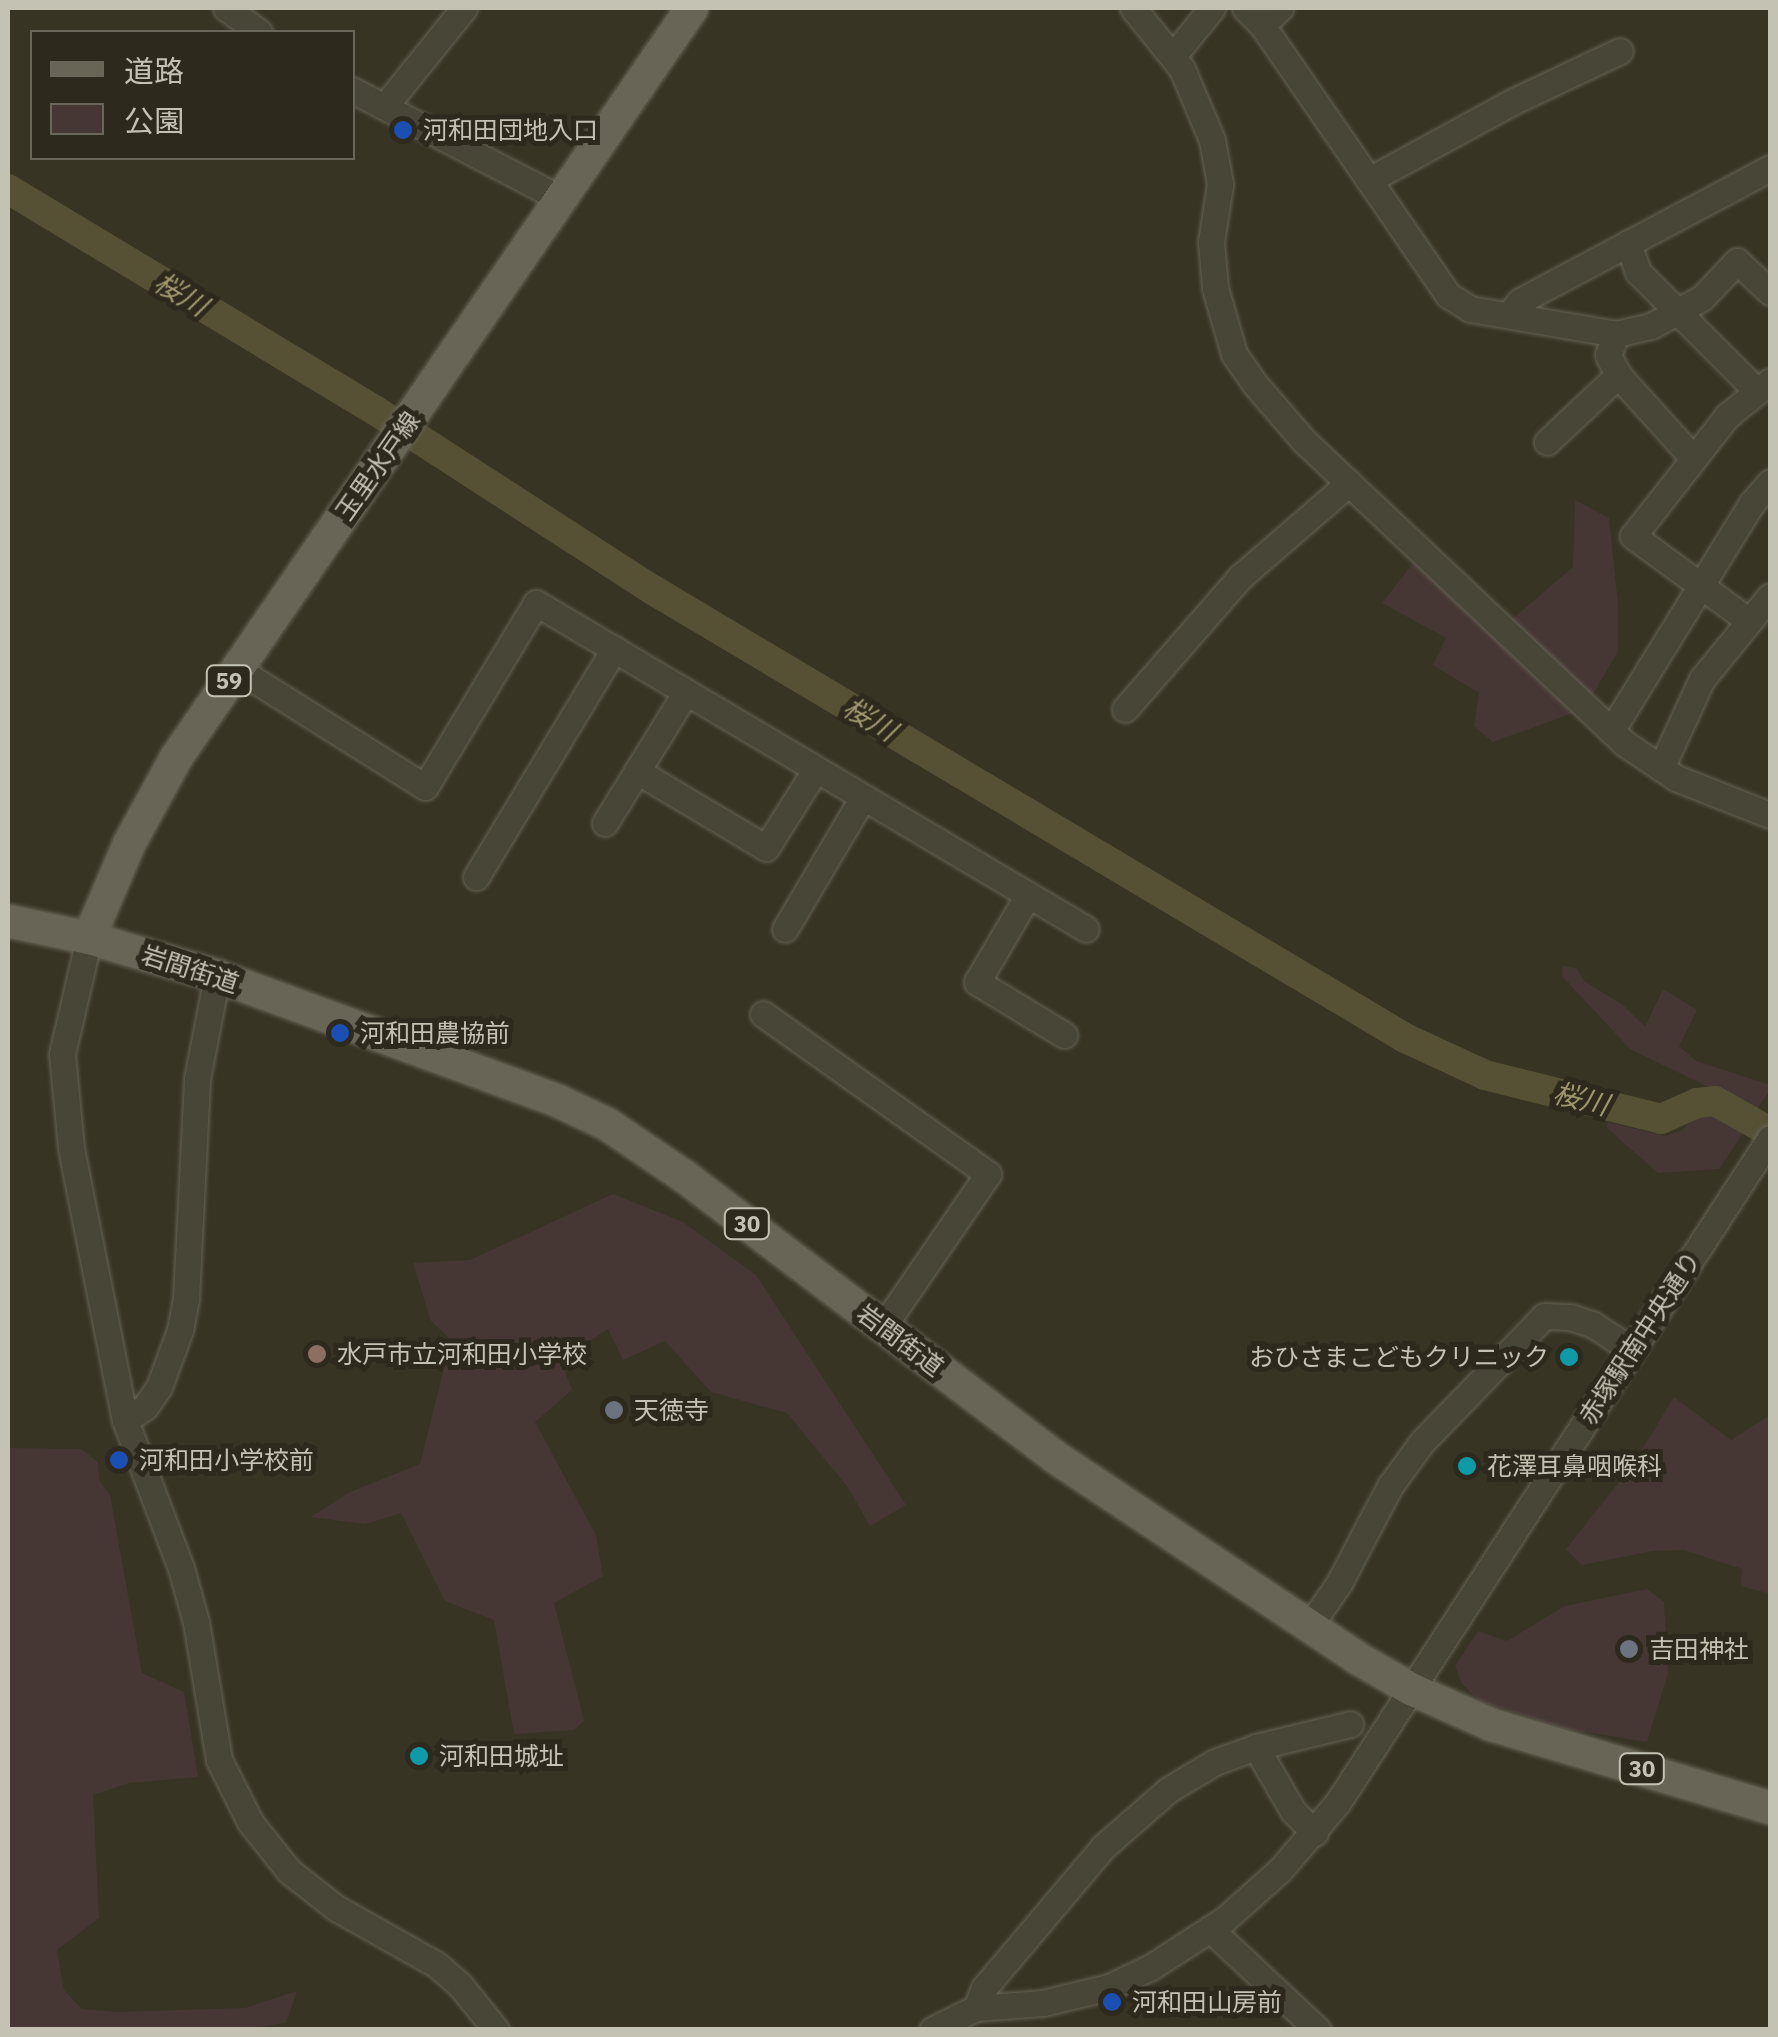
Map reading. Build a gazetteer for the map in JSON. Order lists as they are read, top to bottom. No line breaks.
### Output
{"streets":{"main road":["玉里水戸線","59","岩間街道","30"],"street":["赤塚駅南中央通り"]},"crossings":[["玉里水戸線","岩間街道"],["岩間街道","赤塚駅南中央通り"]],"water":["桜川"],"places":["河和田団地入口","河和田農協前","水戸市立河和田小学校","おひさまこどもクリニック","天徳寺","河和田小学校前","花澤耳鼻咽喉科","吉田神社","河和田城址","河和田山房前"],"legend":["道路","公園"]}
